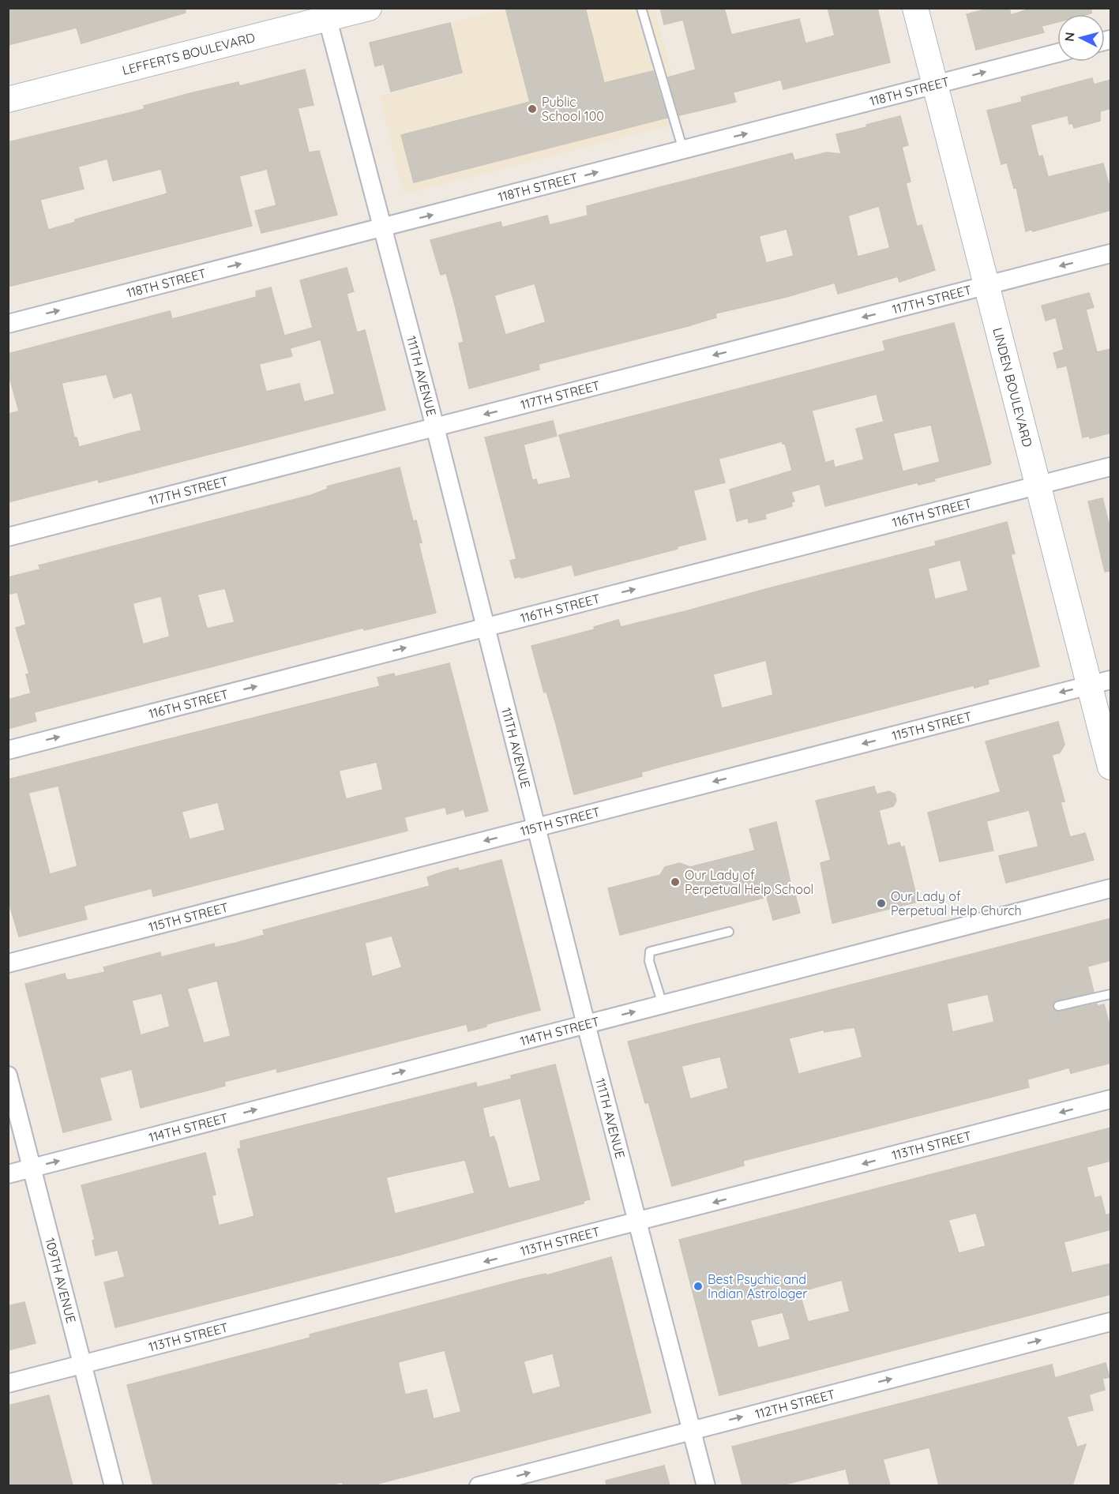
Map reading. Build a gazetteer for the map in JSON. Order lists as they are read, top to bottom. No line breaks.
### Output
{"streets":{"main road":["LEFFERTS BOULEVARD","LINDEN BOULEVARD"],"street":["118TH STREET","117TH STREET","111TH AVENUE","116TH STREET","115TH STREET","114TH STREET","113TH STREET","109TH AVENUE","112TH STREET"]},"crossings":[["LEFFERTS BOULEVARD","111TH AVENUE"],["118TH STREET","111TH AVENUE"],["118TH STREET","LINDEN BOULEVARD"],["117TH STREET","111TH AVENUE"],["117TH STREET","LINDEN BOULEVARD"],["111TH AVENUE","116TH STREET"],["111TH AVENUE","115TH STREET"],["111TH AVENUE","114TH STREET"],["111TH AVENUE","113TH STREET"],["111TH AVENUE","112TH STREET"],["LINDEN BOULEVARD","116TH STREET"],["LINDEN BOULEVARD","115TH STREET"],["114TH STREET","109TH AVENUE"],["113TH STREET","109TH AVENUE"]],"one_way":["118TH STREET","117TH STREET","116TH STREET","115TH STREET","114TH STREET","113TH STREET","112TH STREET"],"places":["Public School 100","Our Lady of Perpetual Help School","Our Lady of Perpetual Help Church","Best Psychic and Indian Astrologer"],"north":"left"}
